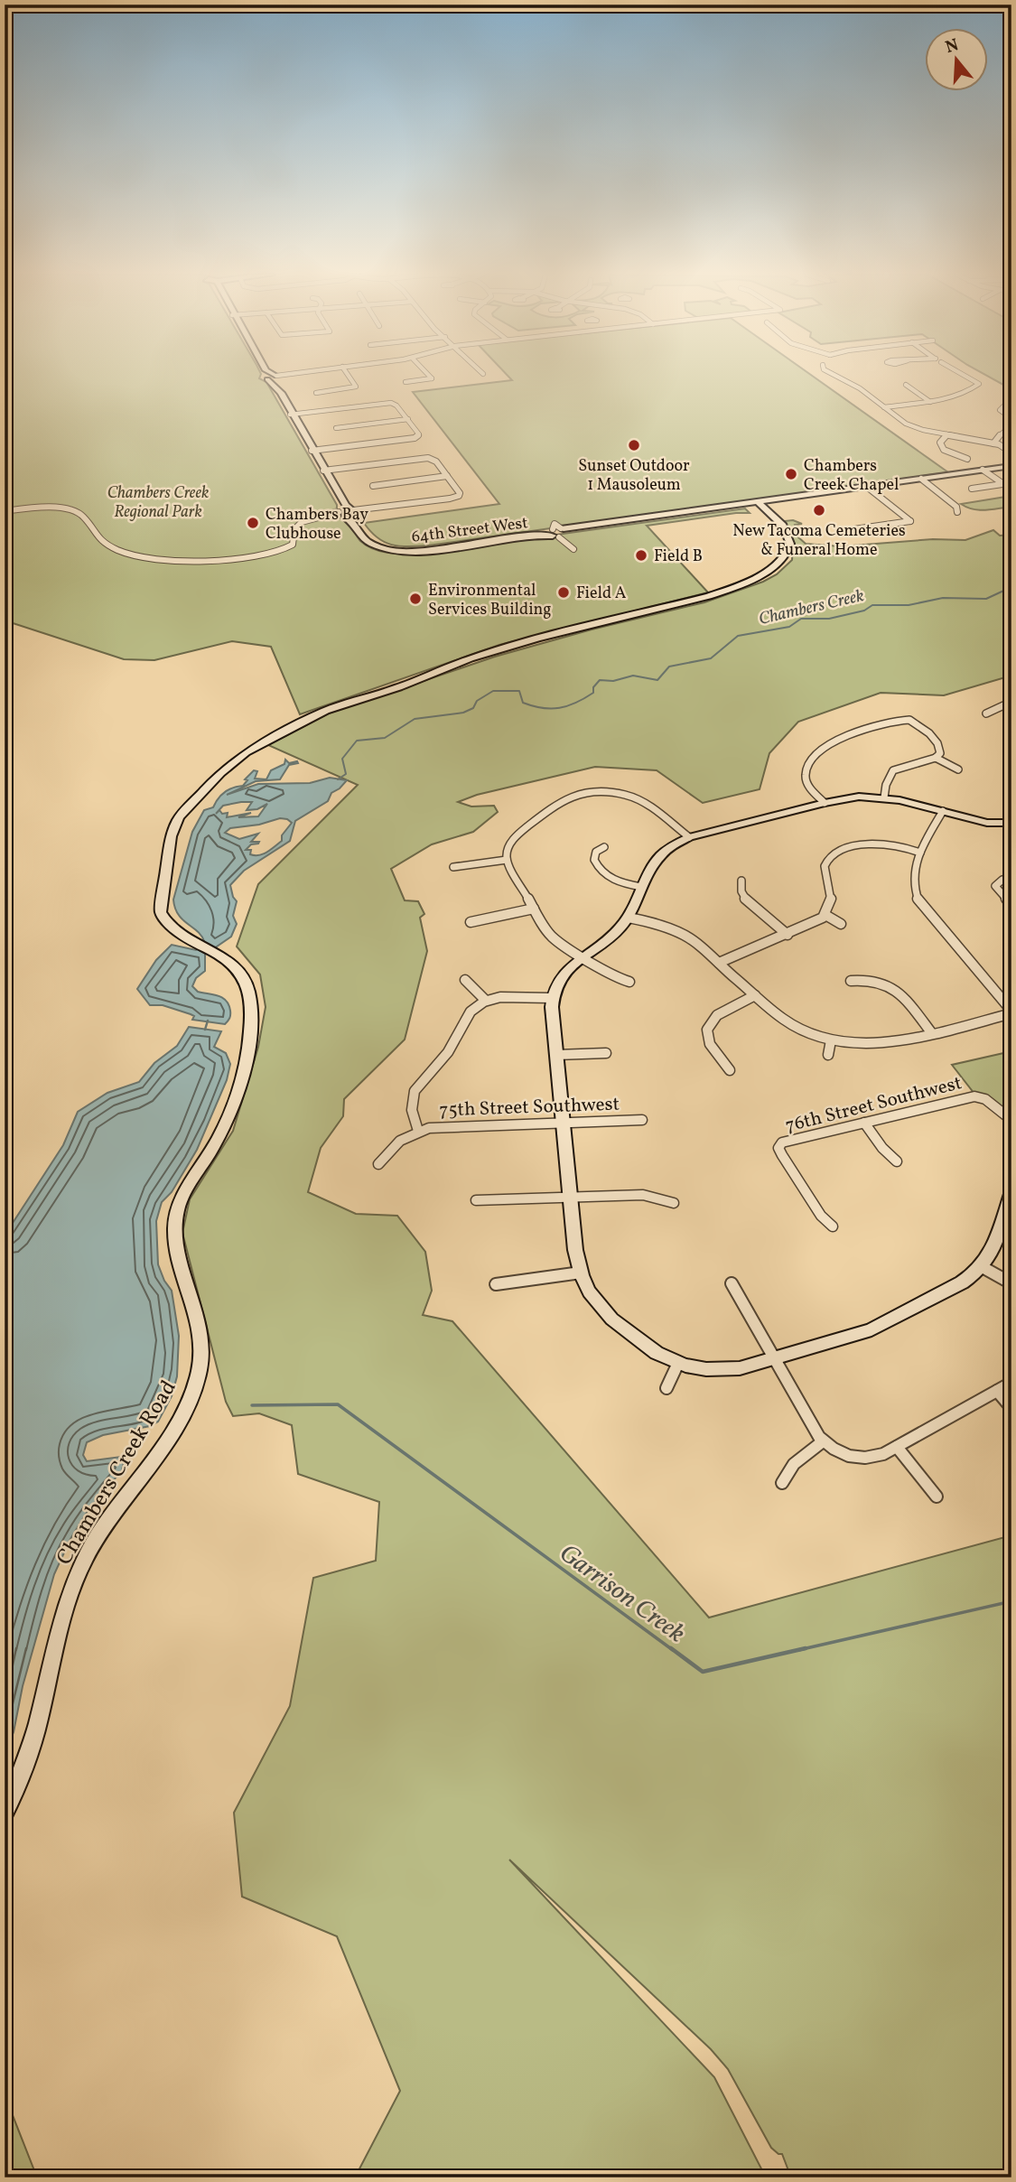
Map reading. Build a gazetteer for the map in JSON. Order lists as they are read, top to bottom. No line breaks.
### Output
{"streets":{"street":["64th Street West","76th Street Southwest","75th Street Southwest","Chambers Creek Road"]},"crossings":[["64th Street West","Chambers Creek Road"]],"water":["Chambers Creek","Garrison Creek"],"parks":["Chambers Creek Regional Park"],"places":["Sunset Outdoor 1 Mausoleum","Chambers Creek Chapel","New Tacoma Cemeteries & Funeral Home","Chambers Bay Clubhouse","Field B","Field A","Environmental Services Building"],"north":"top"}
